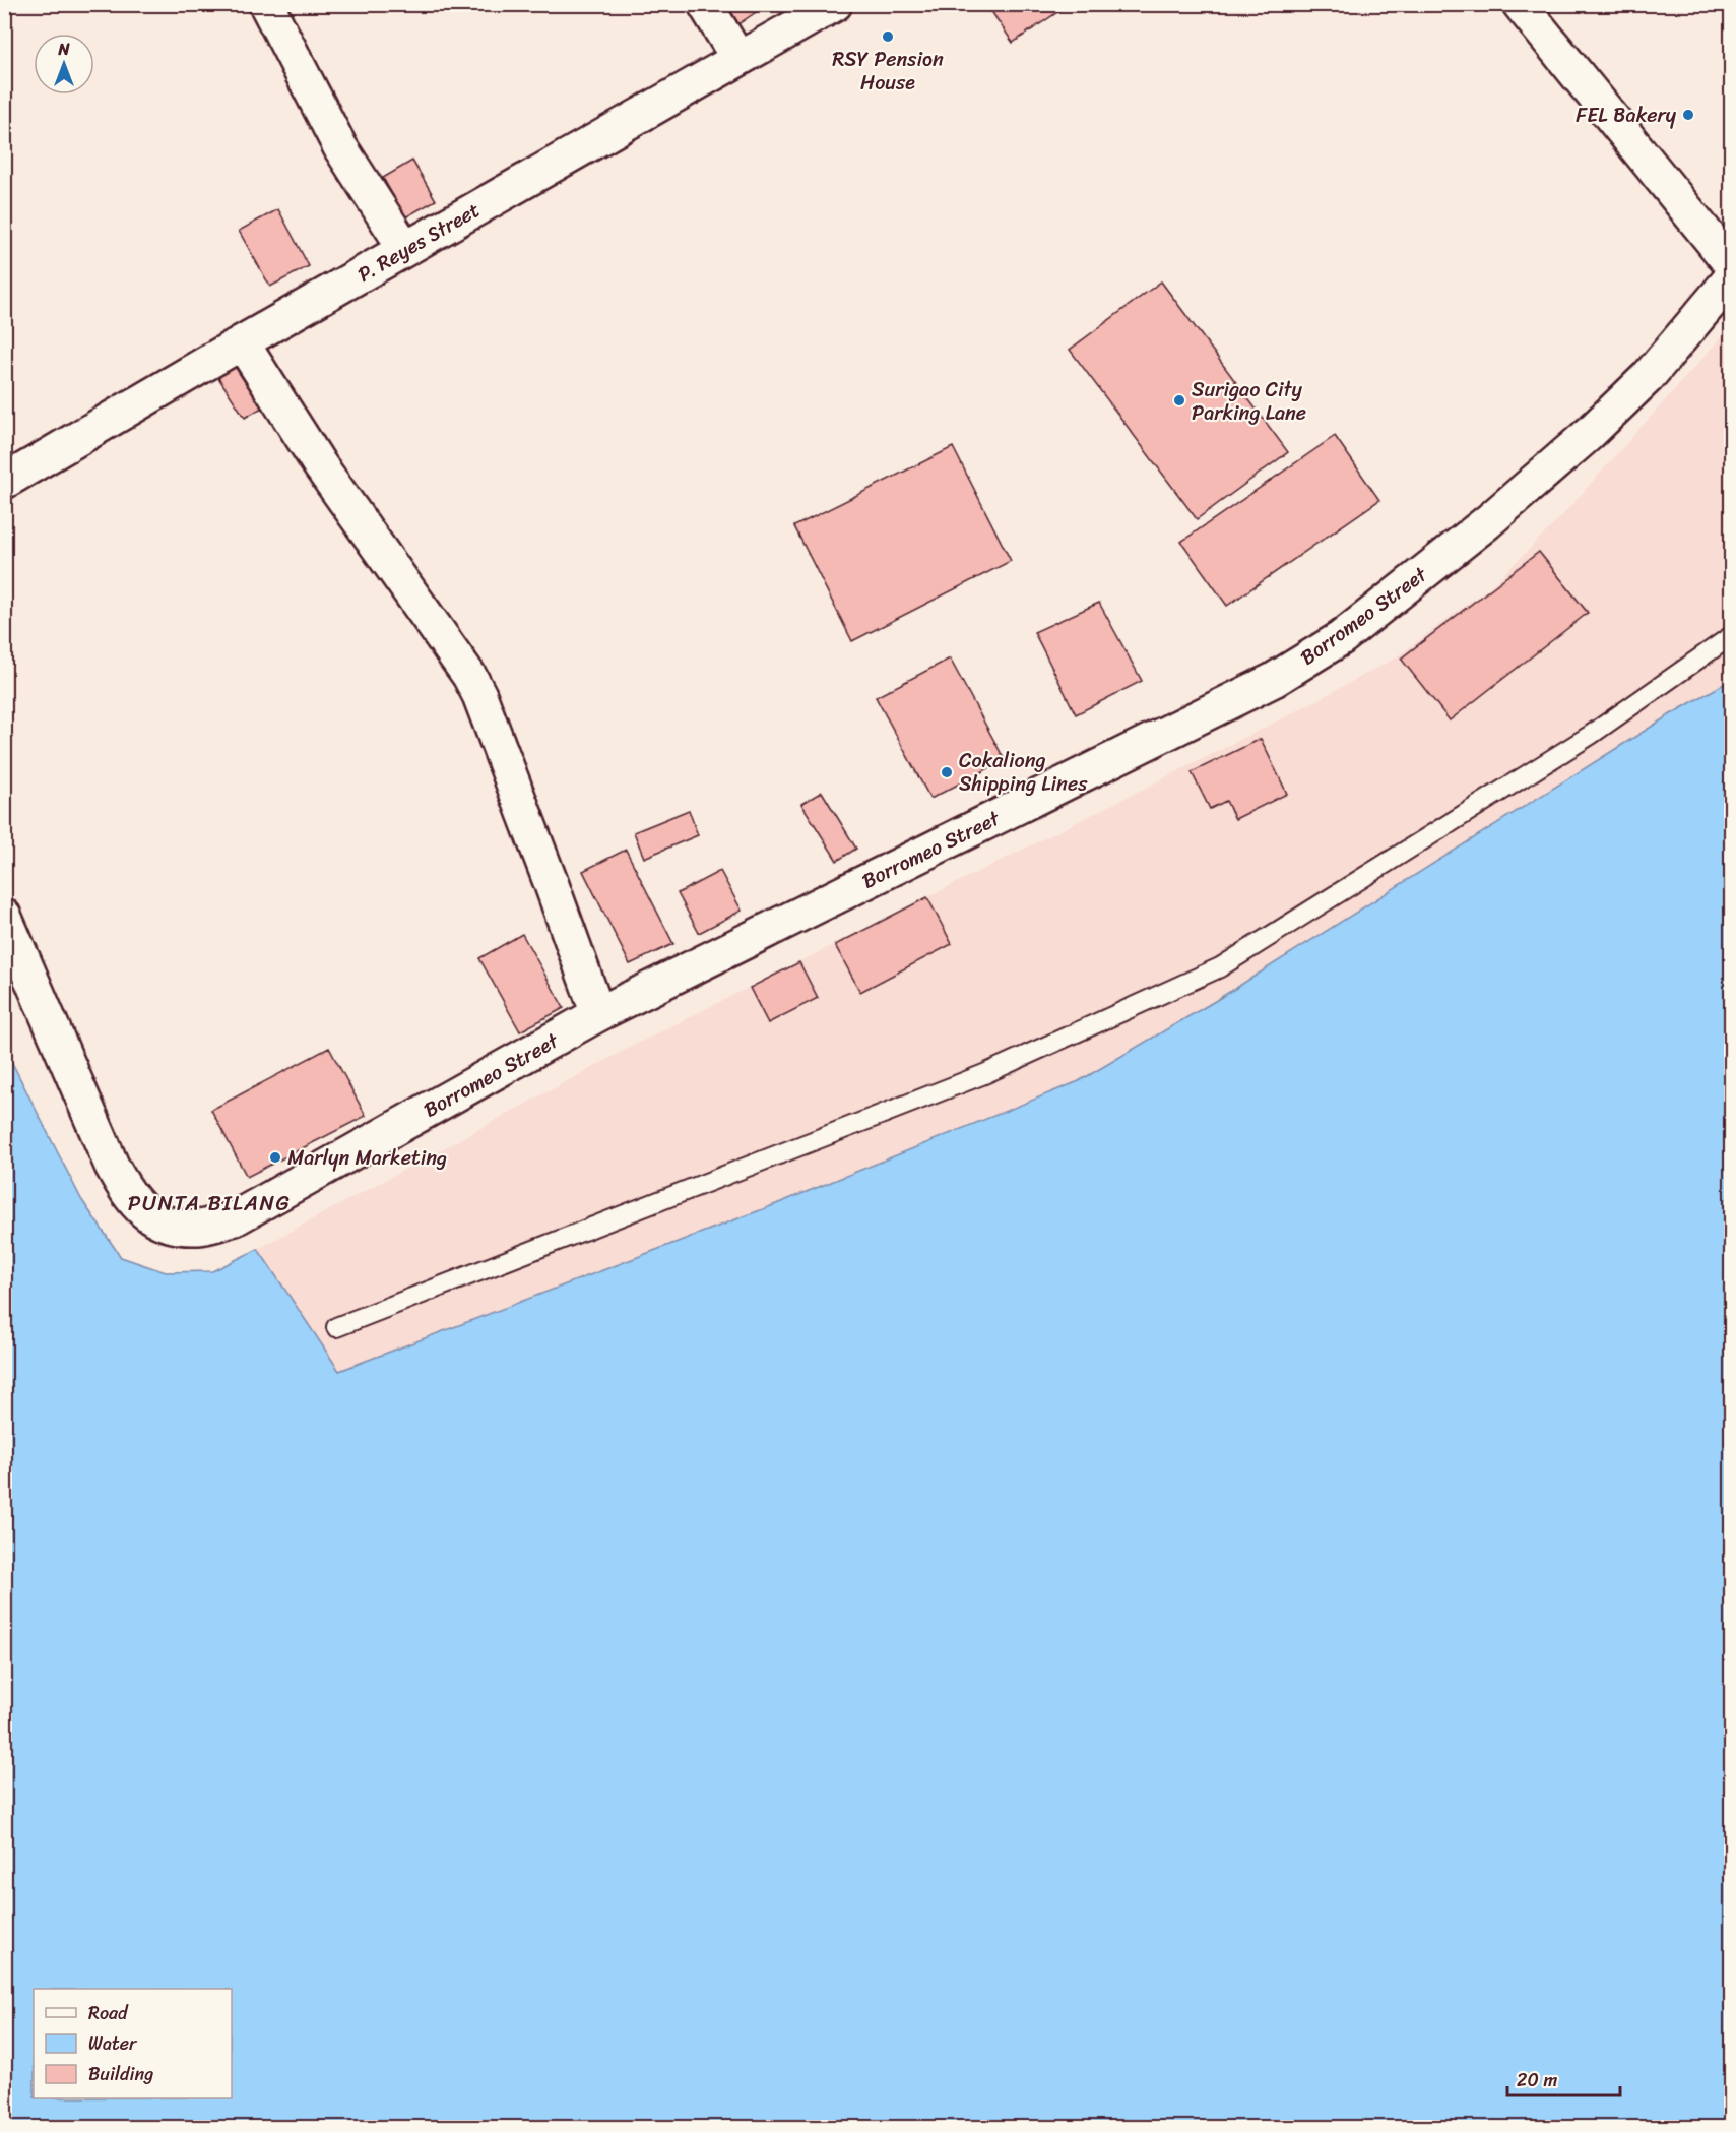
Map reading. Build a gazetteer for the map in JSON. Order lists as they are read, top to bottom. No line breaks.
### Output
{"streets":{"street":["P. Reyes Street","Borromeo Street"]},"districts":["PUNTA BILANG"],"places":["RSY Pension House","FEL Bakery","Surigao City Parking Lane","Cokaliong Shipping Lines","Marlyn Marketing"],"legend":["Road","Water","Building"],"scale_bar":"20 m","north":"top"}
